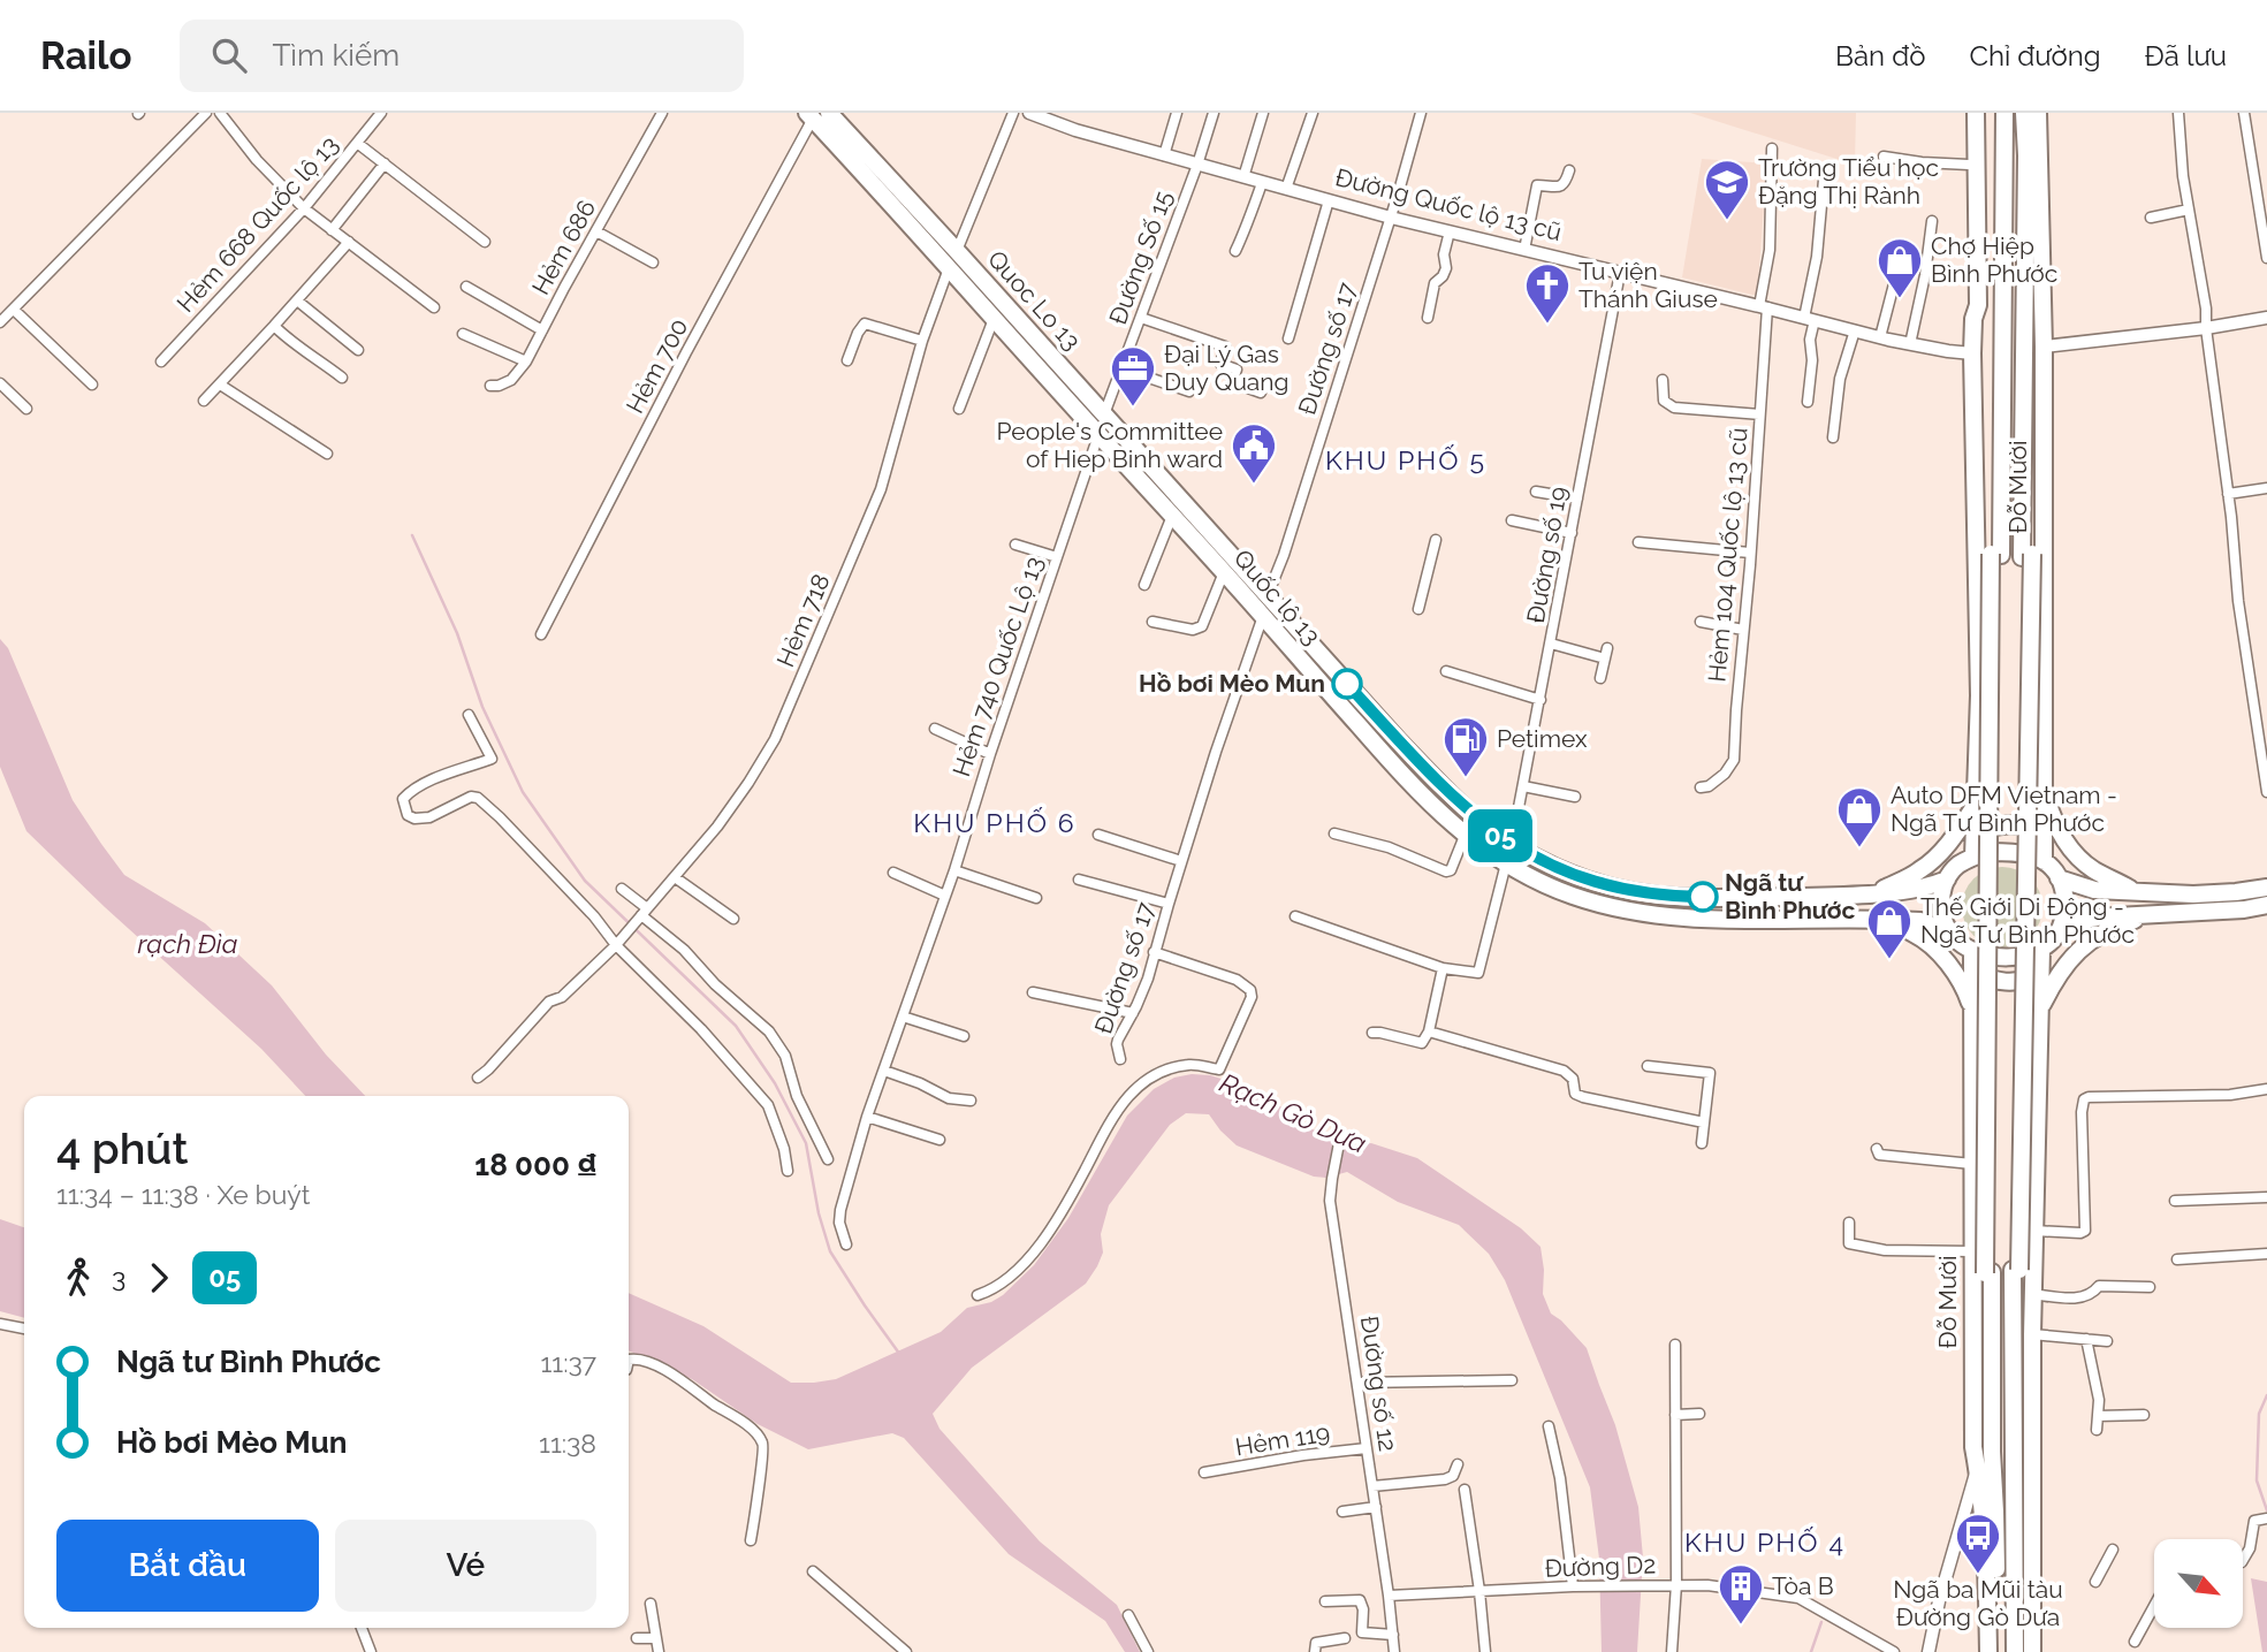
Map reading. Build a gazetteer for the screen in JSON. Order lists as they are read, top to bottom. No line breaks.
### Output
{"streets":{"highway":["Đường Quốc lộ 13 cũ","Quoc Lo 13","Đỗ Mười","Quốc lộ 13"],"street":["Hẻm 668 Quốc lộ 13","Hẻm 686","Đường Số 15","Đường số 17","Hẻm 700","Đường số 19","Hẻm 104 Quốc lộ 13 cũ","Hẻm 718","Hẻm 740 Quốc Lộ 13","Đường số 12","Hẻm 119","Đường D2"]},"crossings":[["Đường Quốc lộ 13 cũ","Đường Số 15"],["Đường Quốc lộ 13 cũ","Đường số 17"],["Đường Quốc lộ 13 cũ","Đỗ Mười"],["Đường Quốc lộ 13 cũ","Đường số 19"],["Đường Quốc lộ 13 cũ","Hẻm 104 Quốc lộ 13 cũ"],["Đường Số 15","Quoc Lo 13"],["Quoc Lo 13","Đường số 17"],["Quoc Lo 13","Hẻm 700"],["Quoc Lo 13","Đường số 19"],["Quoc Lo 13","Quốc lộ 13"],["Đường số 17","Quốc lộ 13"],["Hẻm 700","Quốc lộ 13"],["Đỗ Mười","Quốc lộ 13"],["Quốc lộ 13","Hẻm 718"],["Quốc lộ 13","Hẻm 740 Quốc Lộ 13"],["Đường số 12","Hẻm 119"],["Đường số 12","Đường D2"]],"districts":["KHU PHỐ 5","KHU PHỐ 6","KHU PHỐ 4"],"water":["rạch Đìa","Rạch Gò Dưa"],"places":{"school or university":["Trường Tiểu học Đặng Thị Rành"],"shop":["Chợ Hiệp Bình Phước","Auto DFM Vietnam - Ngã Tư Bình Phước","Thế Giới Di Động - Ngã Tư Bình Phước"],"church":["Tu viện Thánh Giuse"],"office":["Đại Lý Gas Duy Quang"],"public building":["People's Committee of Hiep Binh ward"],"other":["Hồ bơi Mèo Mun","Ngã tư Bình Phước"],"fuel station":["Petimex"],"bus stop":["Ngã ba Mũi tàu Đường Gò Dưa"],"building":["Tòa B"]},"lines":["bus line 05"],"north":"bottom right","page":{"header":"Railo","search":"Tìm kiếm","nav":["Bản đồ","Chỉ đường","Đã lưu"],"on_map":"05","heading":["4 phút","11:34 – 11:38 · Xe buýt","18 000 ₫"],"legs":["3","05"],"list":[{"name":"Ngã tư Bình Phước","value":"11:37"},{"name":"Hồ bơi Mèo Mun","value":"11:38"}],"buttons":["Bắt đầu","Vé"]}}
